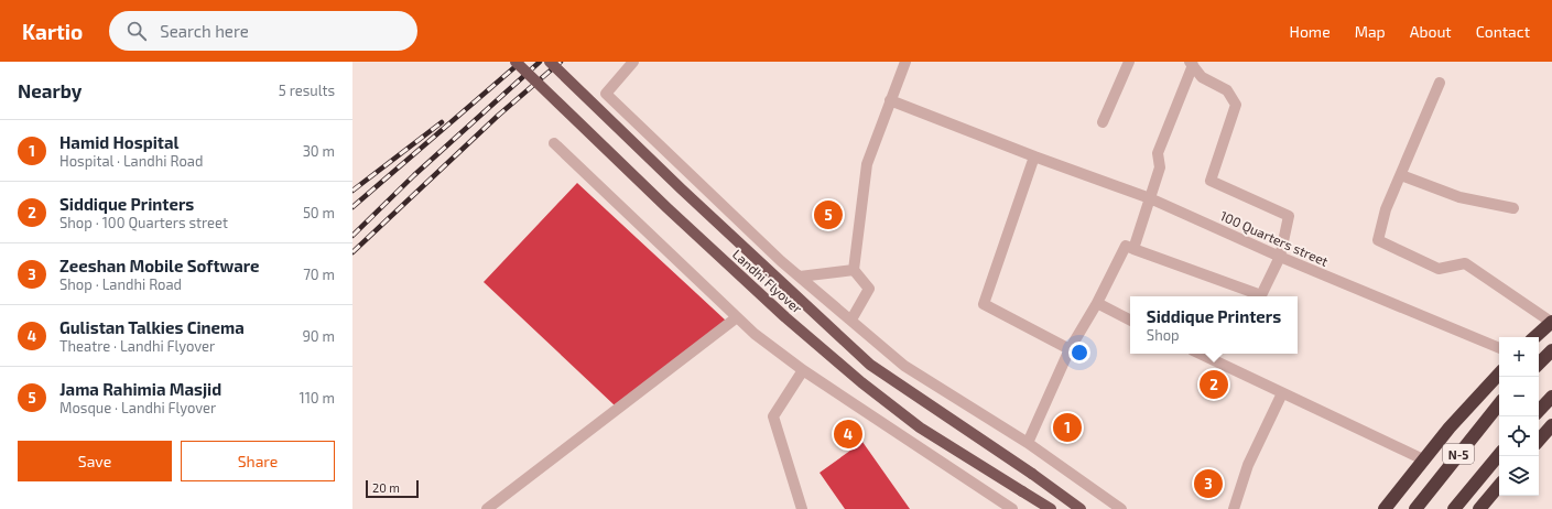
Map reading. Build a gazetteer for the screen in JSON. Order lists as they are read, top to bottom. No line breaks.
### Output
{"streets":{"highway":["N-5"],"main road":["Landhi Flyover"],"street":["100 Quarters street"]},"scale_bar":"20 m","page":{"header":"Kartio","search":"Search here","nav":["Home","Map","About","Contact"],"heading":["Nearby","5 results"],"list":[{"mark":"1","name":"Hamid Hospital","note":"Hospital · Landhi Road","value":"30 m"},{"mark":"2","name":"Siddique Printers","note":"Shop · 100 Quarters street","value":"50 m"},{"mark":"3","name":"Zeeshan Mobile Software","note":"Shop · Landhi Road","value":"70 m"},{"mark":"4","name":"Gulistan Talkies Cinema","note":"Theatre · Landhi Flyover","value":"90 m"},{"mark":"5","name":"Jama Rahimia Masjid","note":"Mosque · Landhi Flyover","value":"110 m"}],"pins":["5","2","1","4","3"],"popup":["Siddique Printers","Shop"],"map_buttons":["+","−"],"buttons":["Save","Share"],"scale":"20 m"}}
